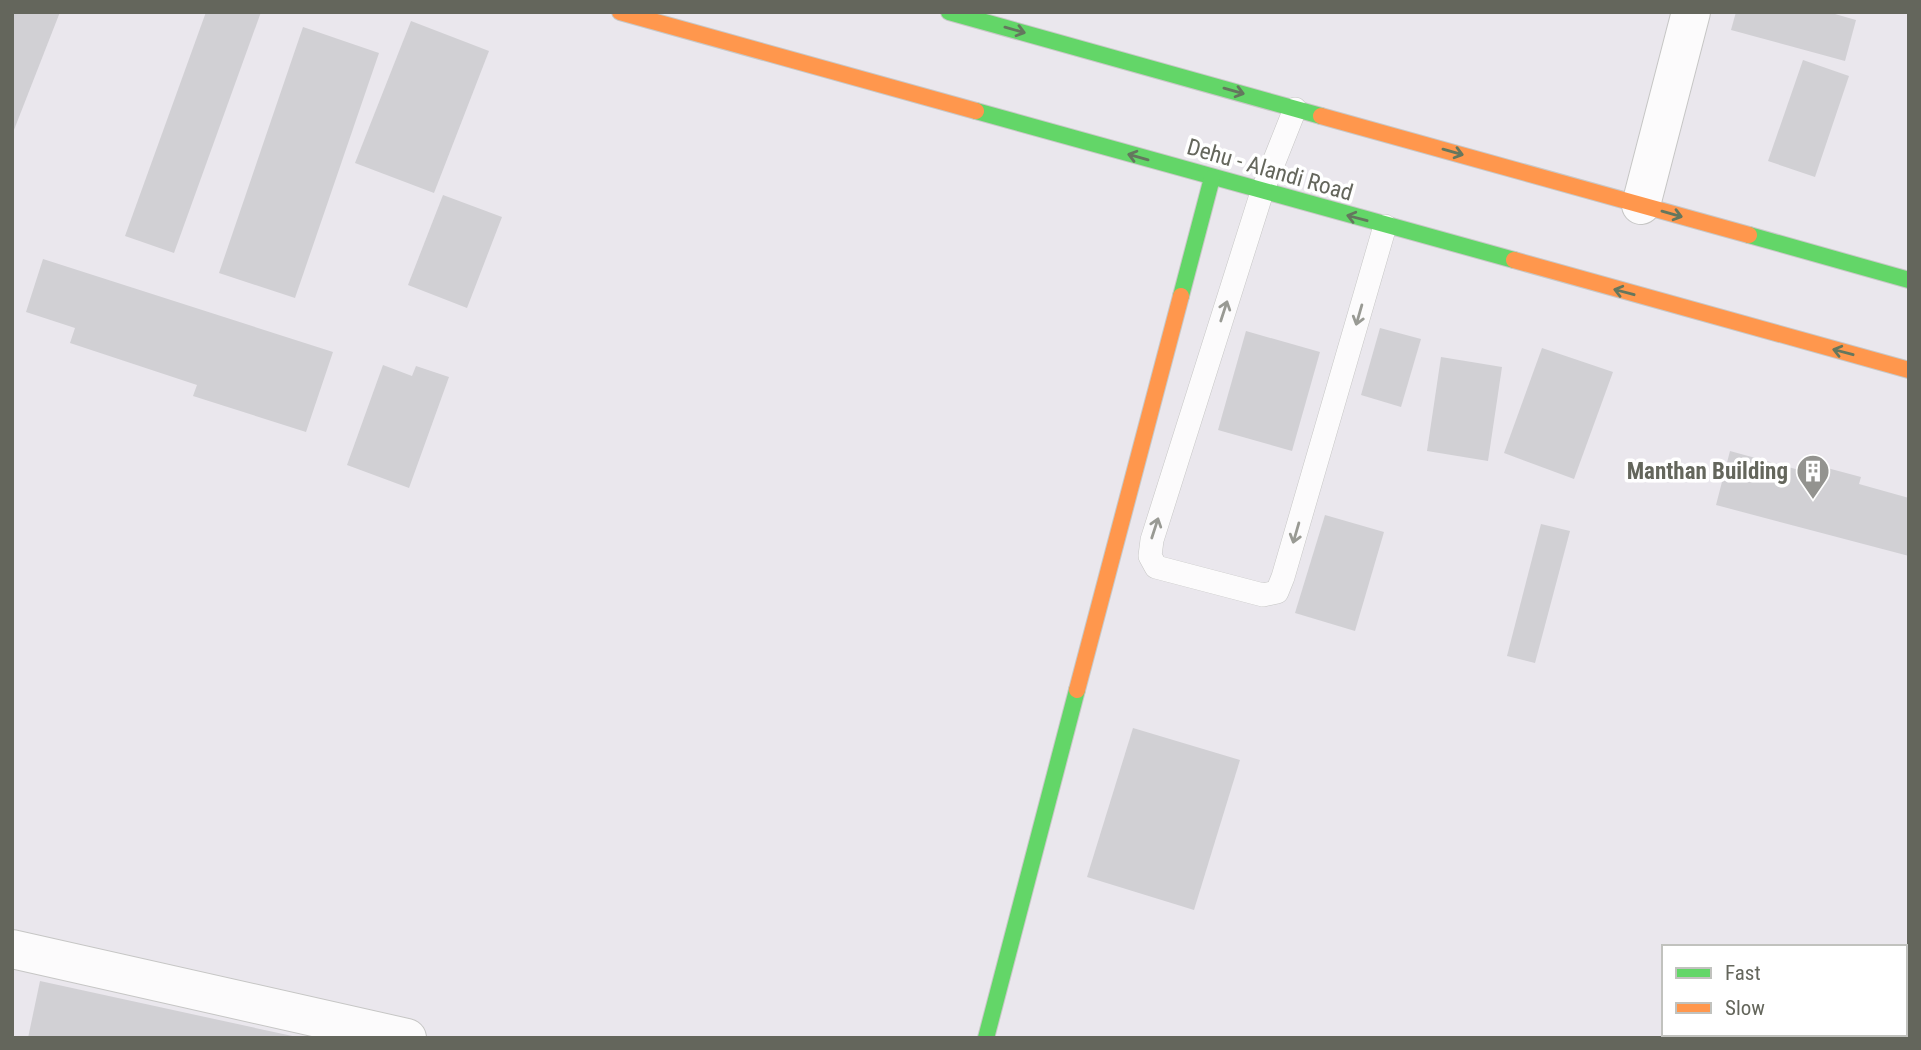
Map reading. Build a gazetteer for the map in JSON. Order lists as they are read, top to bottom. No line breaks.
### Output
{"streets":{"main road":["Dehu - Alandi Road"]},"places":{"building":["Manthan Building"]},"legend":["Fast","Slow"]}
